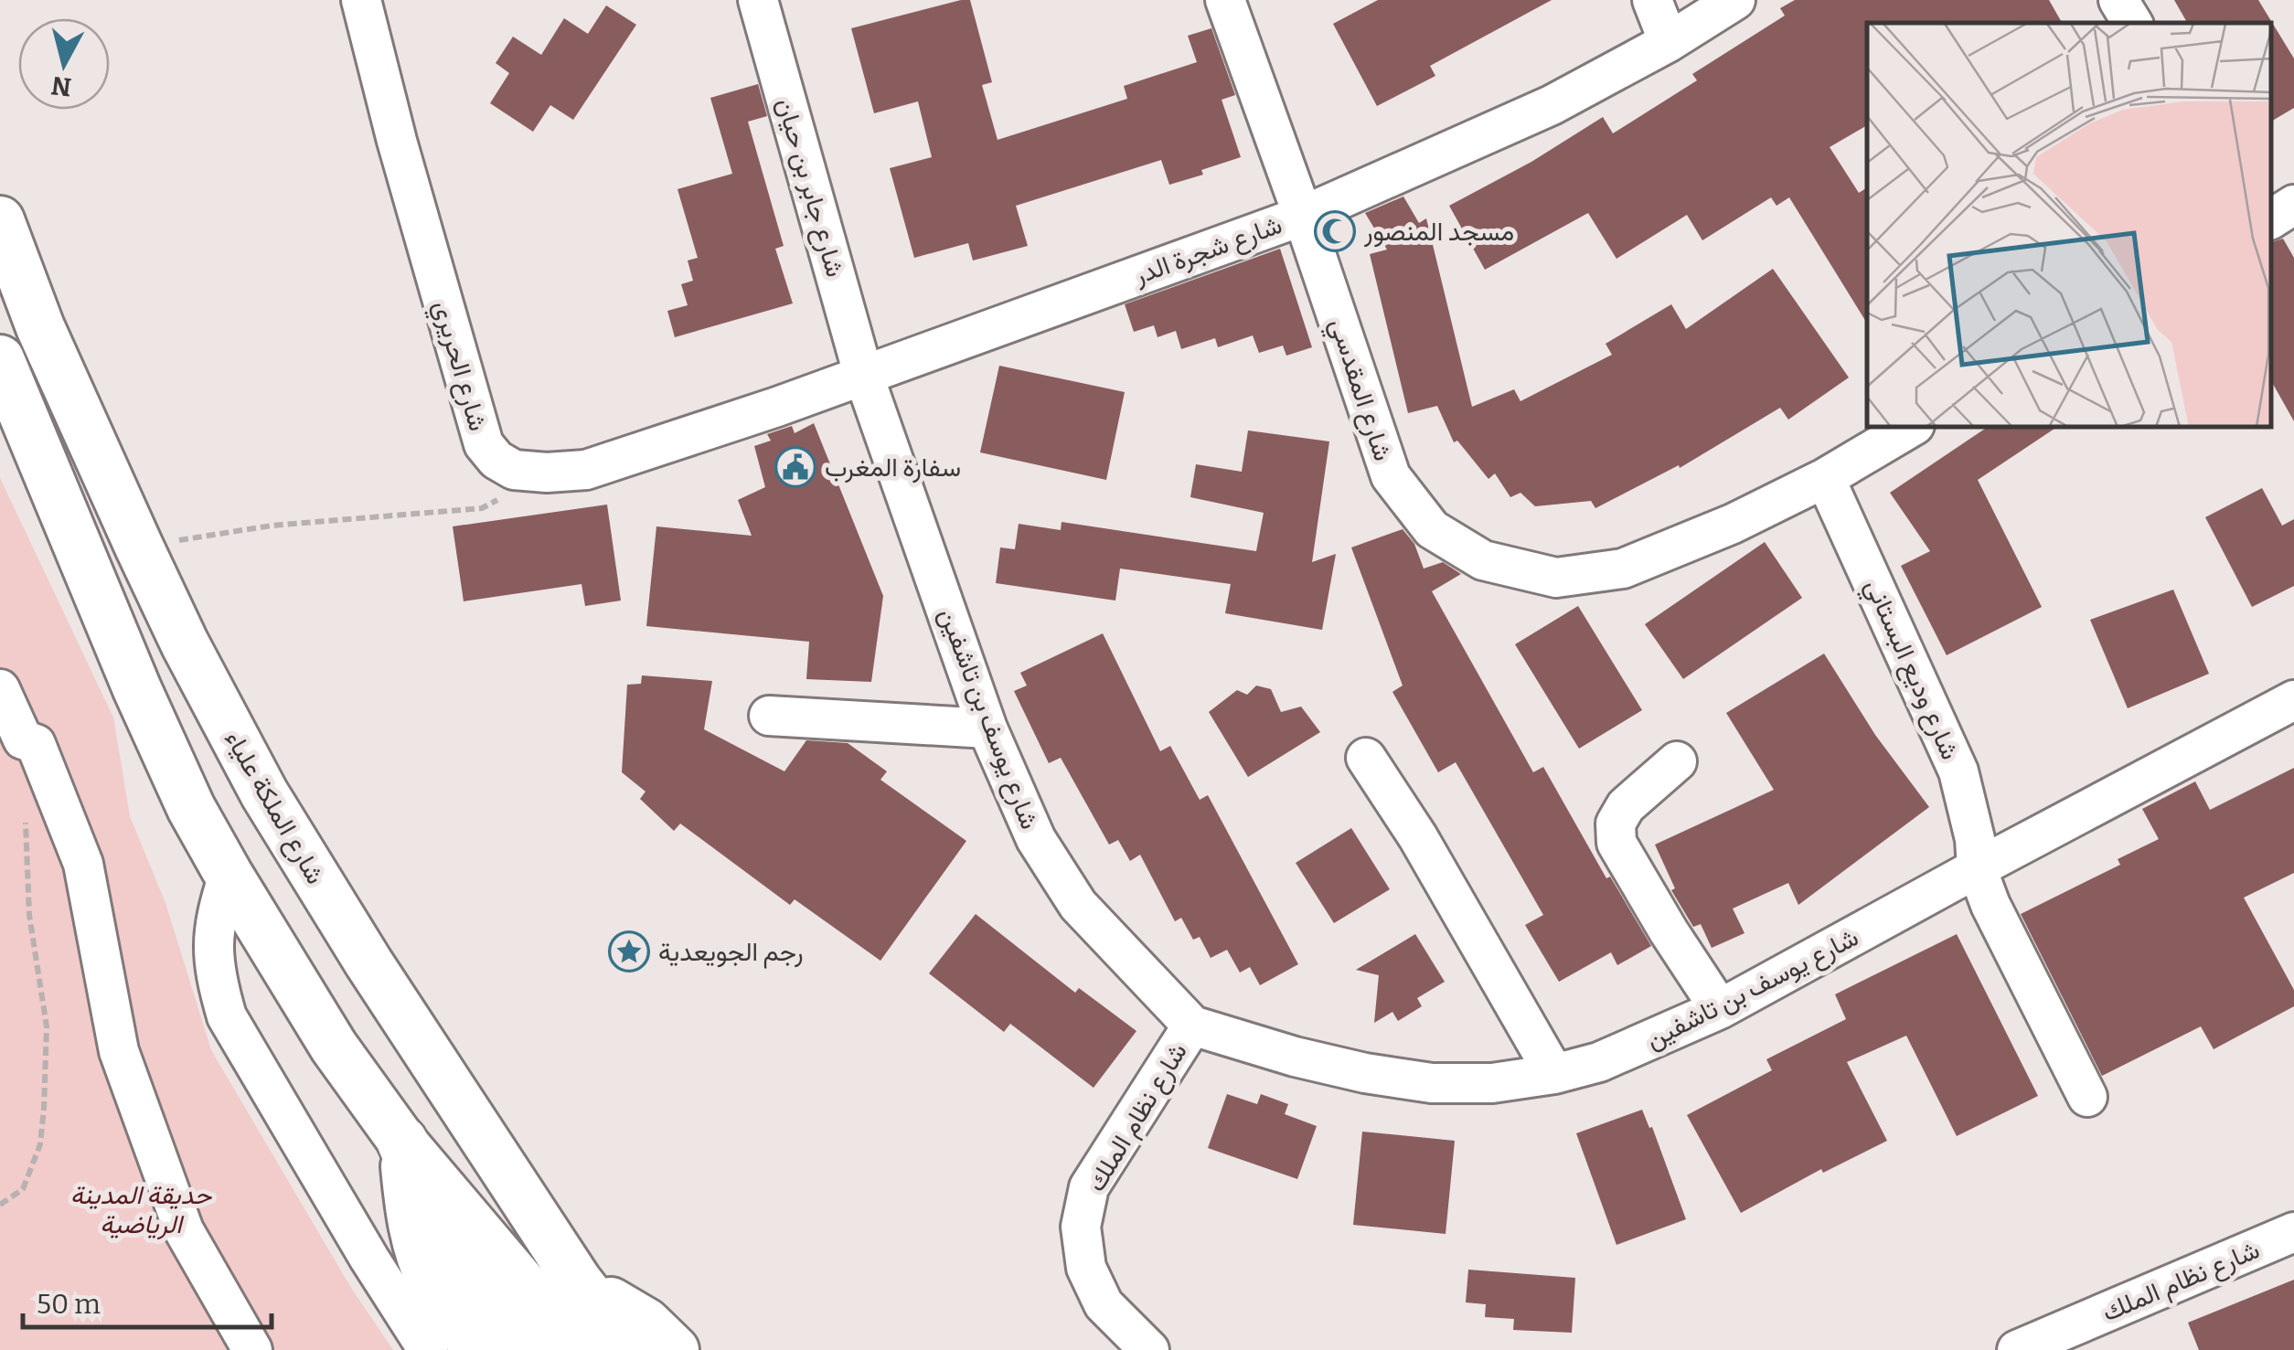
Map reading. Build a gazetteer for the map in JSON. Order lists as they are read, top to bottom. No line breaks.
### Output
{"streets":{"main road":["شارع الملكة علياء"],"street":["شارع جابر بن حيان","شارع شجرة الدر","شارع الحريري","شارع المقدسي","شارع وديع البستاني","شارع يوسف بن تاشفين","شارع نظام الملك"]},"crossings":[["شارع جابر بن حيان","شارع شجرة الدر"],["شارع جابر بن حيان","شارع الحريري"],["شارع جابر بن حيان","شارع يوسف بن تاشفين"],["شارع شجرة الدر","شارع الحريري"],["شارع شجرة الدر","شارع المقدسي"],["شارع شجرة الدر","شارع يوسف بن تاشفين"],["شارع الحريري","شارع يوسف بن تاشفين"],["شارع المقدسي","شارع وديع البستاني"],["شارع وديع البستاني","شارع يوسف بن تاشفين"],["شارع يوسف بن تاشفين","شارع نظام الملك"]],"parks":["حديقة المدينة الرياضية"],"places":{"mosque":["مسجد المنصور"],"public building":["سفارة المغرب"],"place":["رجم الجويعدية"]},"scale_bar":"50 m","north":"bottom"}
